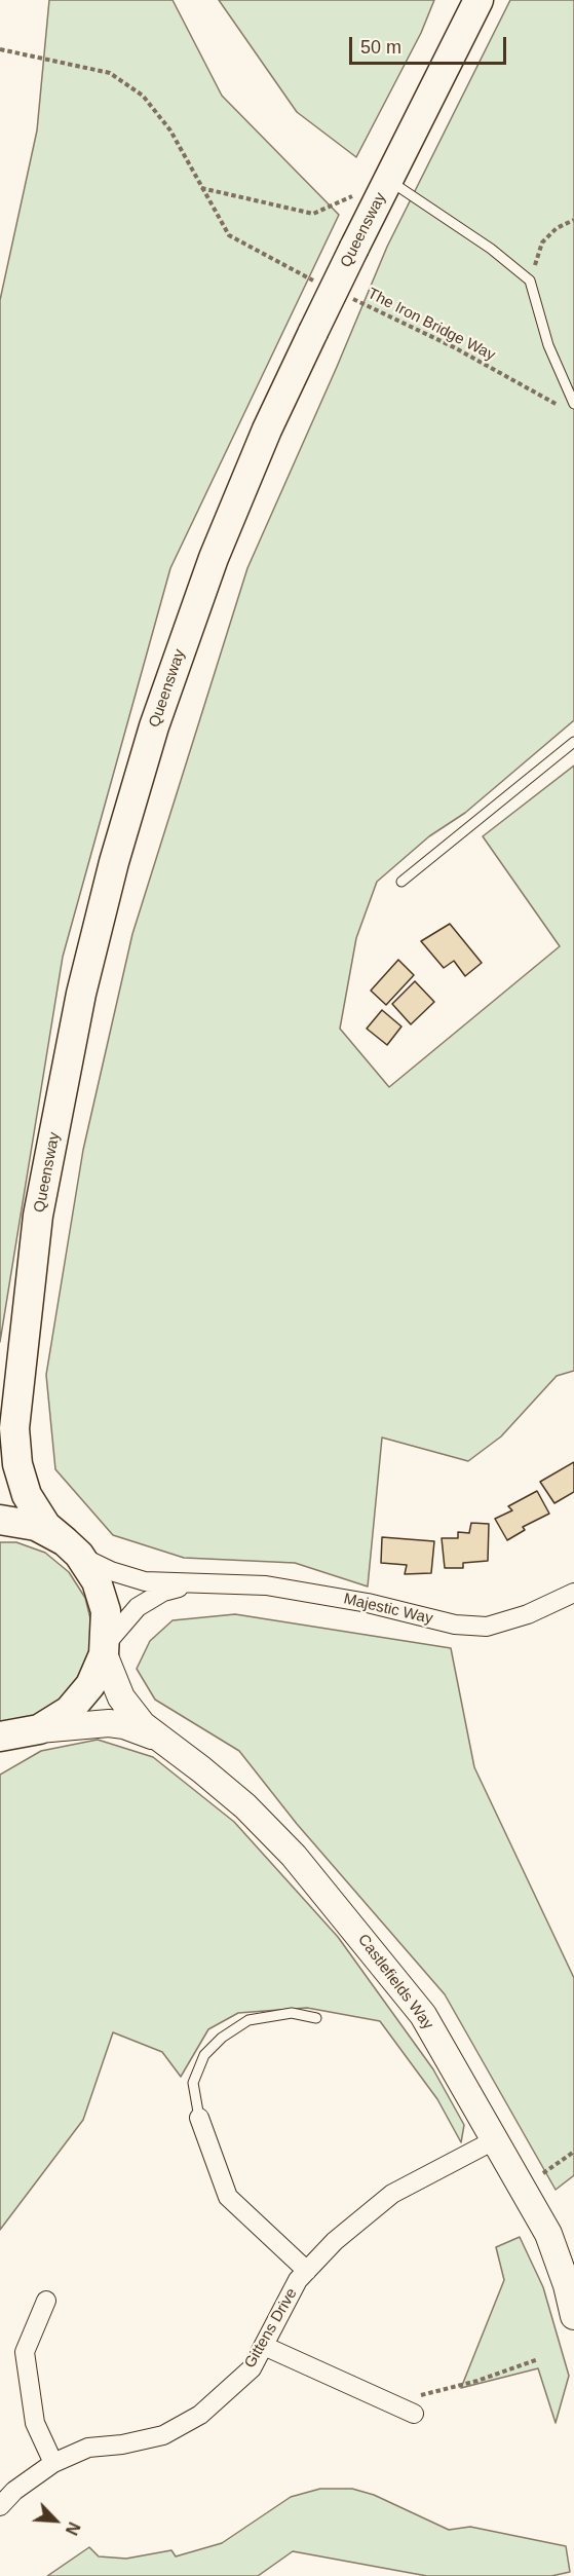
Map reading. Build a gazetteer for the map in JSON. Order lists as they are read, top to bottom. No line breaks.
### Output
{"streets":{"main road":["Queensway","Castlefields Way"],"street":["Majestic Way","Gittens Drive"],"path":["The Iron Bridge Way"]},"crossings":[["Queensway","Majestic Way"],["Queensway","Castlefields Way"],["Majestic Way","Castlefields Way"],["Castlefields Way","Gittens Drive"]],"scale_bar":"50 m","north":"bottom right"}
